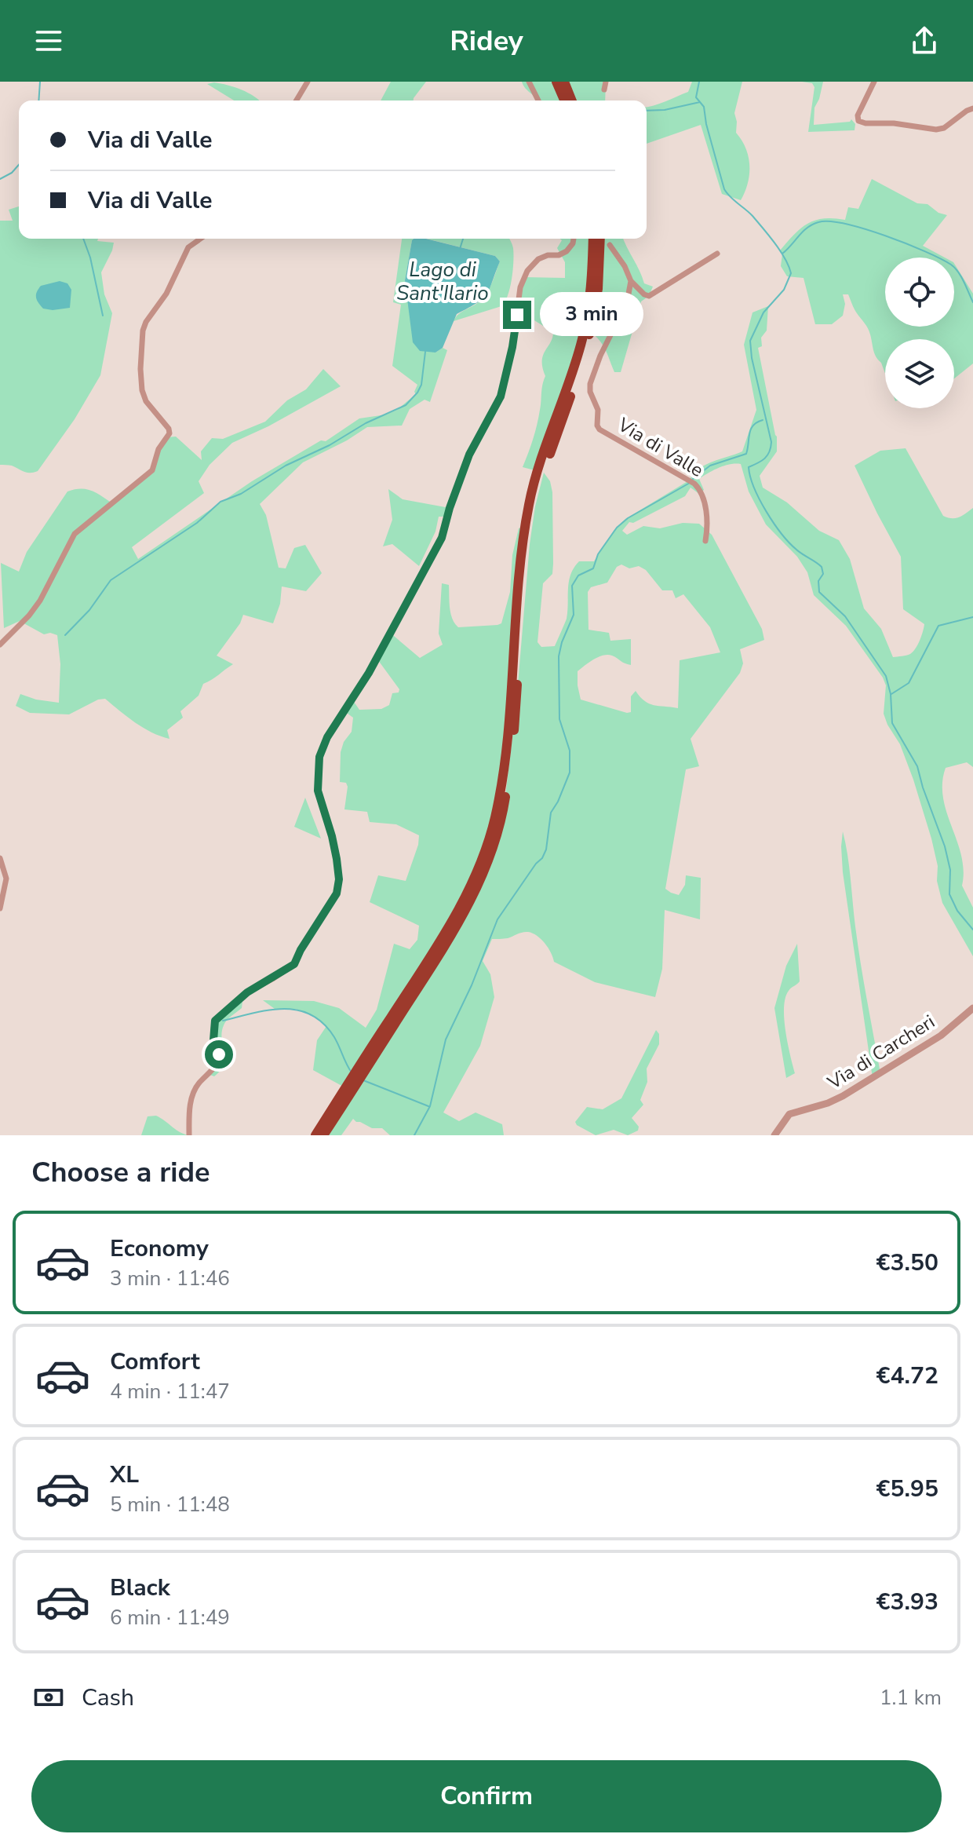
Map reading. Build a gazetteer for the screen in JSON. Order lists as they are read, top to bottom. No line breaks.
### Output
{"streets":{"street":["Via di Valle","Via di Carcheri"]},"water":["Lago di Sant'Ilario"],"page":{"header":"Ridey","banner":["Via di Valle","Via di Valle"],"bubble":"3 min","heading":"Choose a ride","list":[{"name":"Economy","note":"3 min · 11:46","value":"€3.50"},{"name":"Comfort","note":"4 min · 11:47","value":"€4.72"},{"name":"XL","note":"5 min · 11:48","value":"€5.95"},{"name":"Black","note":"6 min · 11:49","value":"€3.93"}],"pay":["Cash","1.1 km"],"buttons":"Confirm"}}
